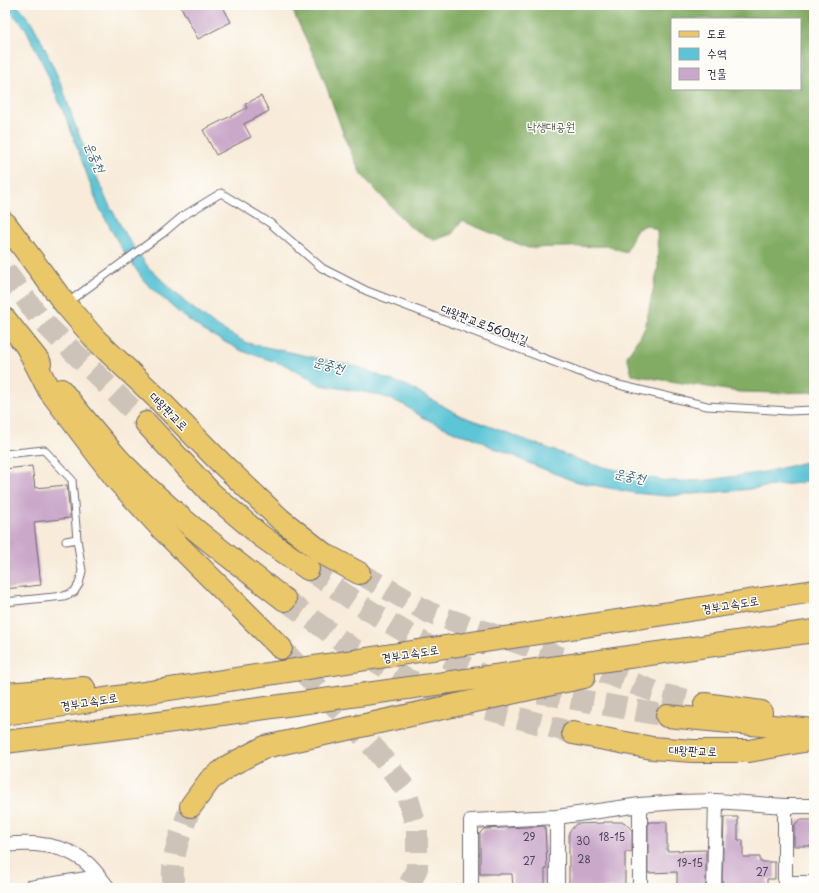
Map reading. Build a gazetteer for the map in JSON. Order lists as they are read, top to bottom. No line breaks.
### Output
{"streets":{"main road":["대왕판교로","경부고속도로"],"lane":["대왕판교로560번길"]},"crossings":[["대왕판교로560번길","대왕판교로"]],"water":["운중천"],"parks":["낙생대공원"],"house_numbers":["29","18-15","30","28","27","19-15","27"],"legend":["도로","수역","건물"]}
